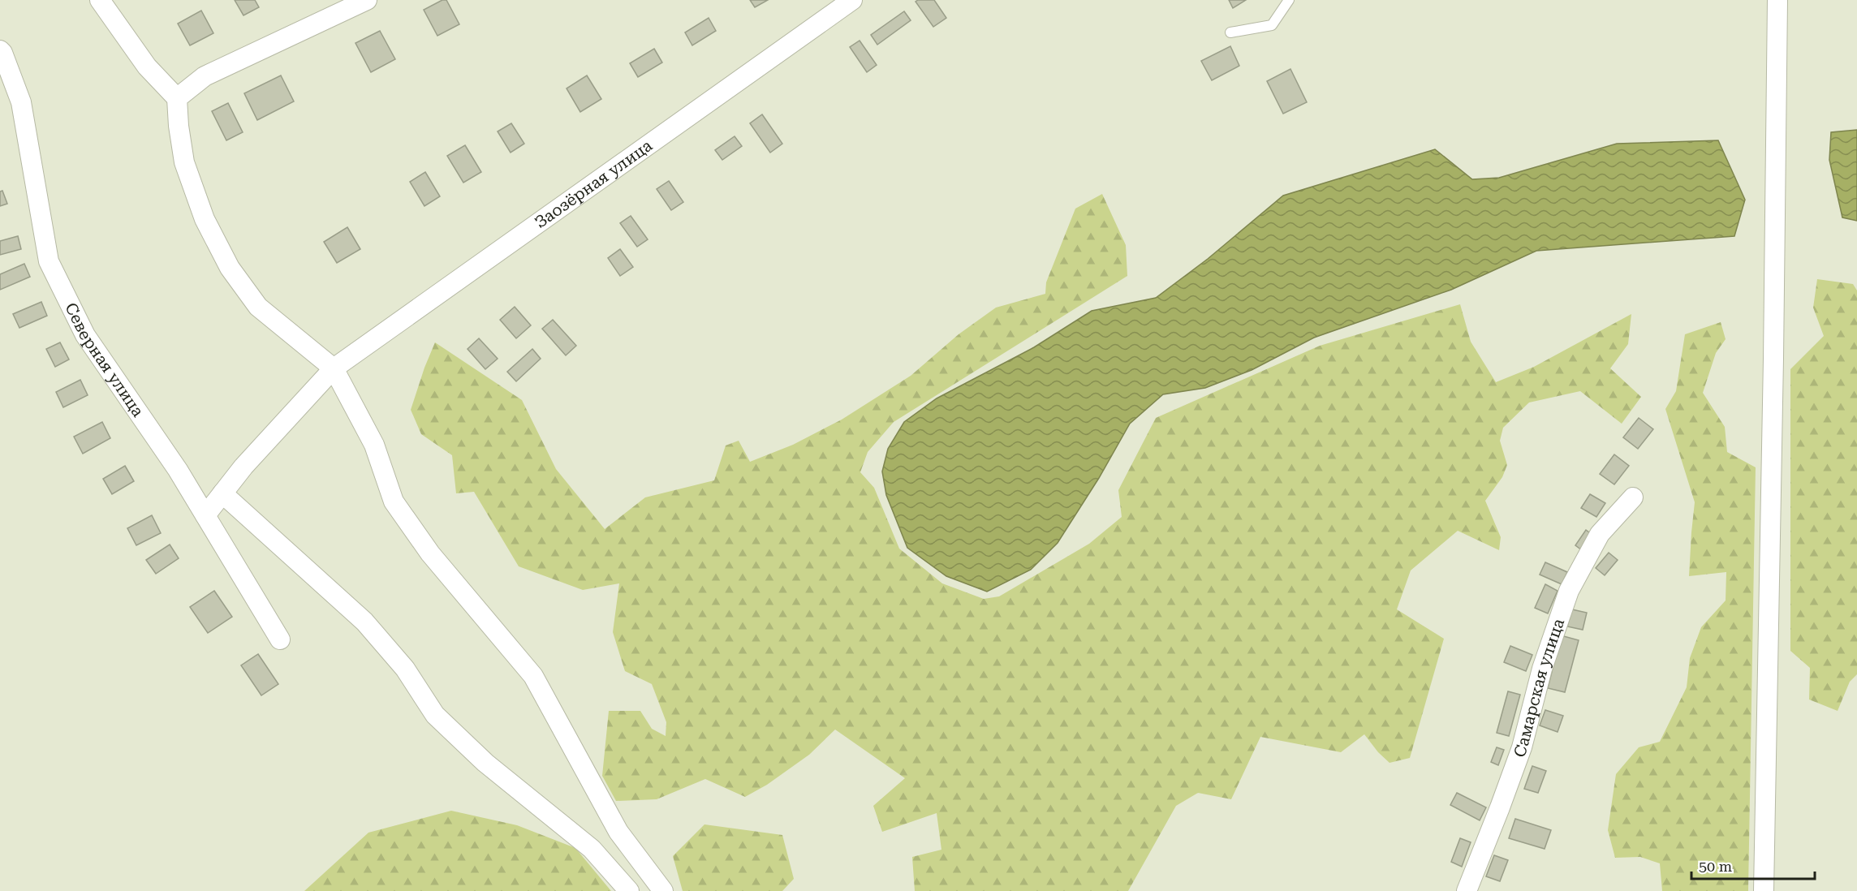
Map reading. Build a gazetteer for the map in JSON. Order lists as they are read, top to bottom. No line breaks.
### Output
{"streets":{"street":["Заозёрная улица","Северная улица","Самарская улица"]},"crossings":[["Заозёрная улица","Северная улица"]],"scale_bar":"50 m"}
